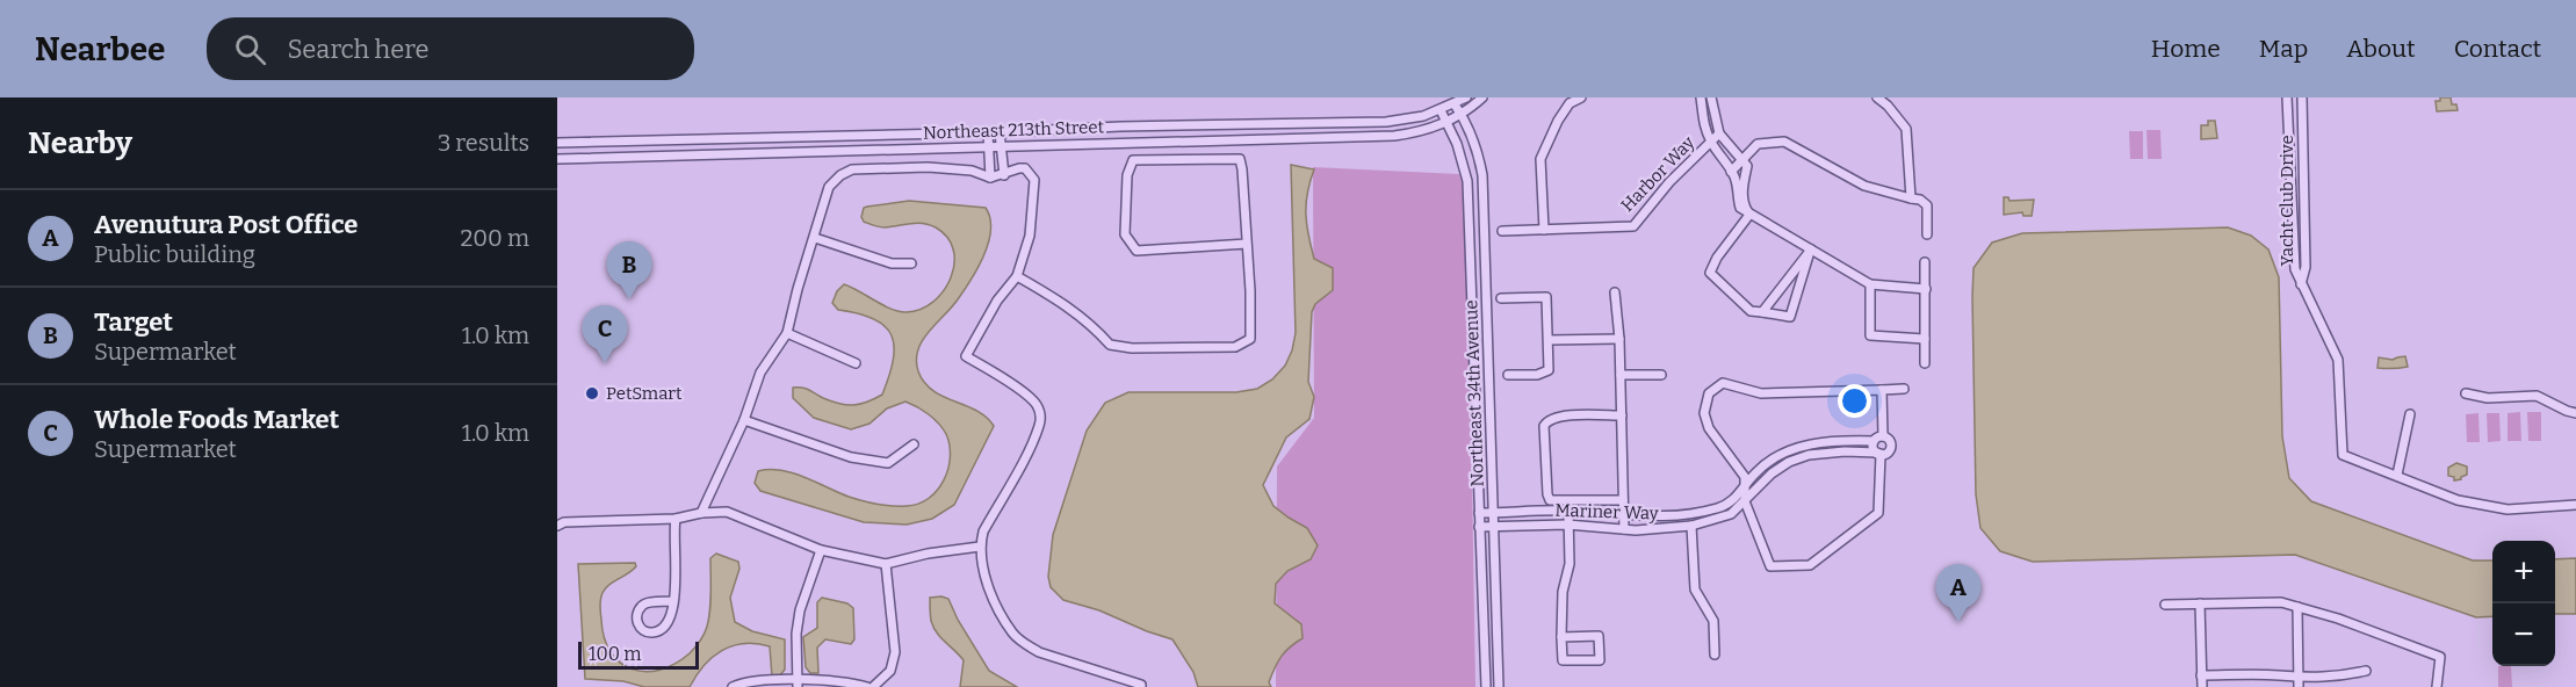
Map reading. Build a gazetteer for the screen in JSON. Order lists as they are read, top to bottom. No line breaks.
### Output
{"streets":{"street":["Northeast 213th Street","Harbor Way","Yacht Club Drive","Northeast 34th Avenue","Mariner Way"]},"crossings":[["Northeast 213th Street","Northeast 34th Avenue"],["Northeast 34th Avenue","Mariner Way"]],"places":["PetSmart"],"scale_bar":"100 m","page":{"header":"Nearbee","search":"Search here","nav":["Home","Map","About","Contact"],"heading":["Nearby","3 results"],"list":[{"mark":"A","name":"Avenutura Post Office","note":"Public building","value":"200 m"},{"mark":"B","name":"Target","note":"Supermarket","value":"1.0 km"},{"mark":"C","name":"Whole Foods Market","note":"Supermarket","value":"1.0 km"}],"pins":["B","C","A"],"map_buttons":["+","−"],"scale":"100 m"}}
